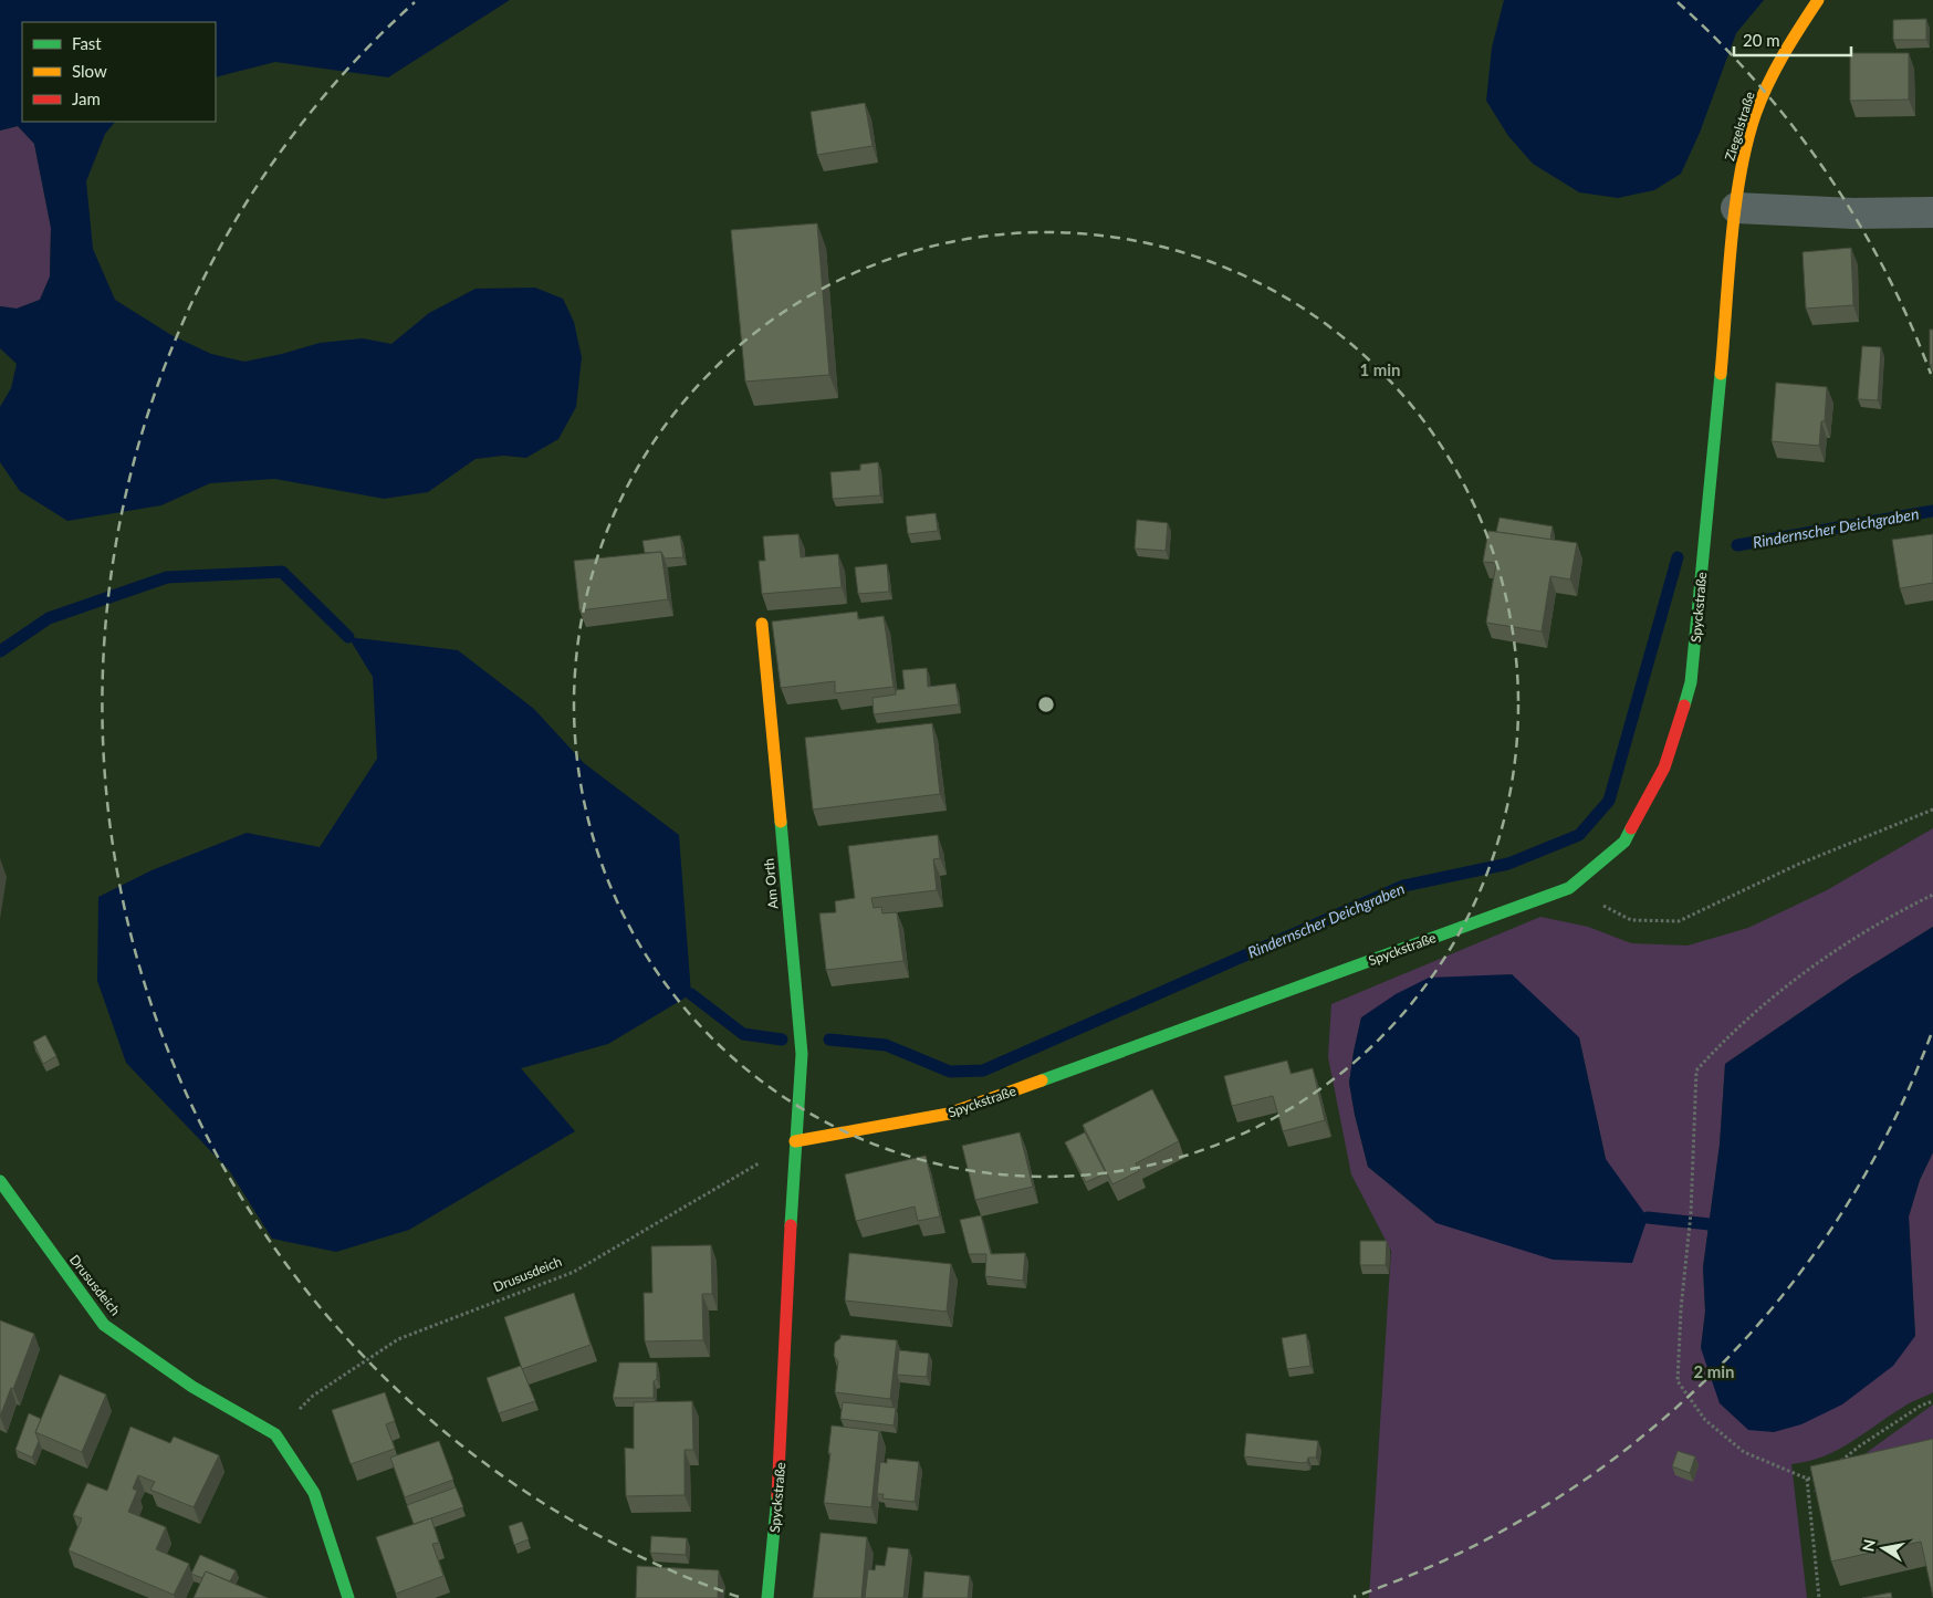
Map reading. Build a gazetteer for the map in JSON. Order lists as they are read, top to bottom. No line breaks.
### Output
{"streets":{"street":["Ziegelstraße","Spyckstraße","Am Orth","Drususdeich"]},"crossings":[["Ziegelstraße","Spyckstraße"],["Spyckstraße","Am Orth"],["Spyckstraße","Drususdeich"],["Am Orth","Drususdeich"]],"water":["Rindernscher Deichgraben"],"legend":["Fast","Slow","Jam"],"scale_bar":"20 m","north":"left","rings":["1 min","2 min"]}
